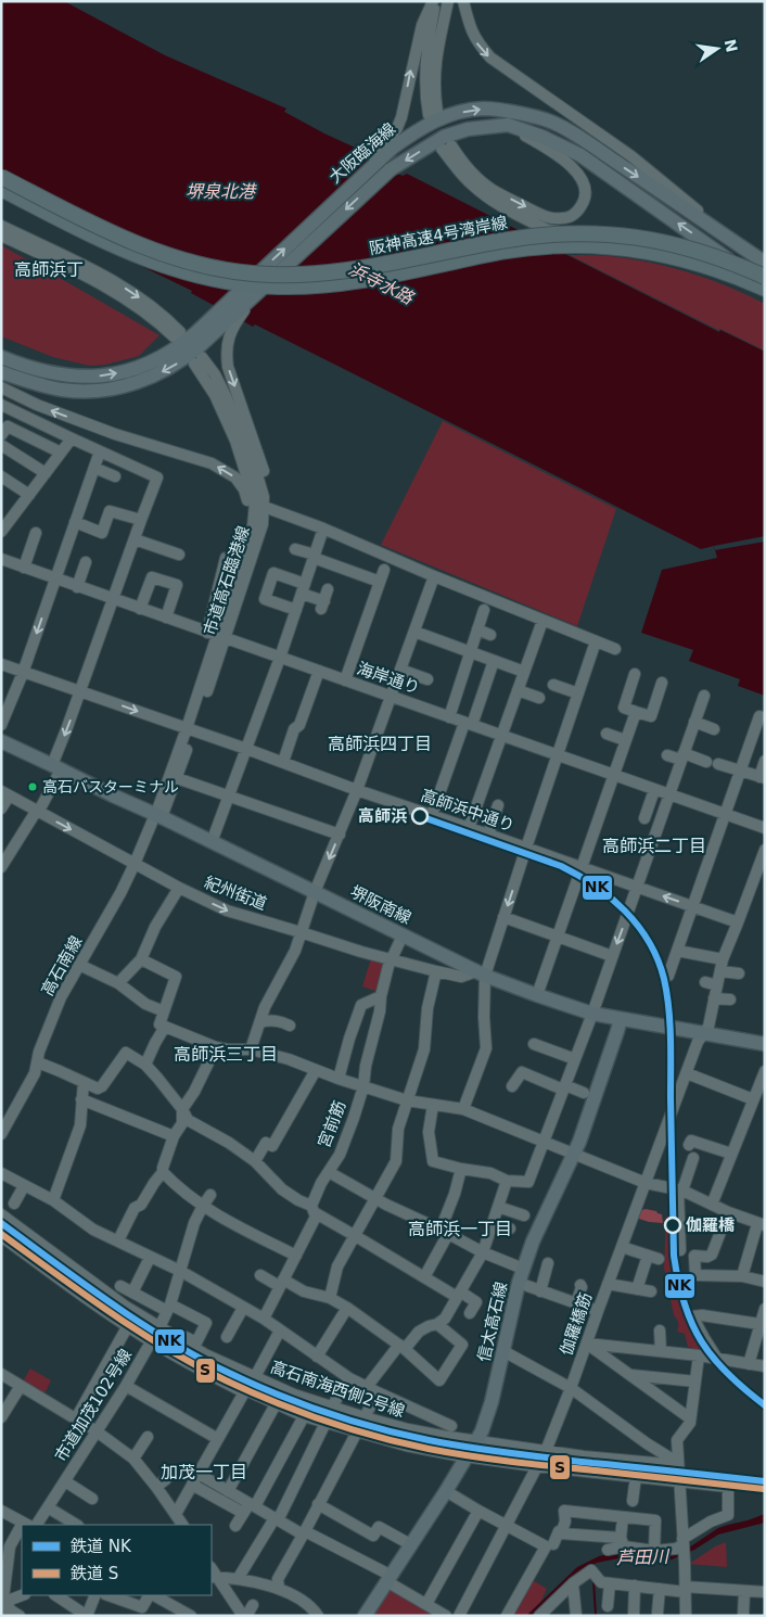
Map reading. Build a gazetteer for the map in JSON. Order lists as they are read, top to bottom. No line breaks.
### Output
{"streets":{"highway":["阪神高速4号湾岸線"],"main road":["大阪臨海線","堺阪南線","信太高石線"],"street":["市道高石臨港線","海岸通り","高師浜中通り","紀州街道","高石南線","宮前筋","伽羅橋筋","高石南海西側2号線","市道加茂102号線"]},"crossings":[["大阪臨海線","阪神高速4号湾岸線"],["市道高石臨港線","海岸通り"],["市道高石臨港線","高師浜中通り"],["市道高石臨港線","堺阪南線"],["市道高石臨港線","高石南線"],["高師浜中通り","伽羅橋筋"],["紀州街道","堺阪南線"],["紀州街道","高石南線"],["紀州街道","宮前筋"],["堺阪南線","高石南線"],["堺阪南線","宮前筋"],["堺阪南線","信太高石線"],["堺阪南線","伽羅橋筋"],["信太高石線","高石南海西側2号線"],["伽羅橋筋","高石南海西側2号線"],["高石南海西側2号線","市道加茂102号線"]],"one_way":["紀州街道"],"districts":["高師浜丁","高師浜四丁目","高師浜二丁目","高師浜三丁目","高師浜一丁目","加茂一丁目"],"water":["堺泉北港","浜寺水路","芦田川"],"places":["高石バスターミナル","高師浜","伽羅橋"],"lines":["rail line NK","rail line S"],"legend":["鉄道 NK","鉄道 S"],"north":"right"}
